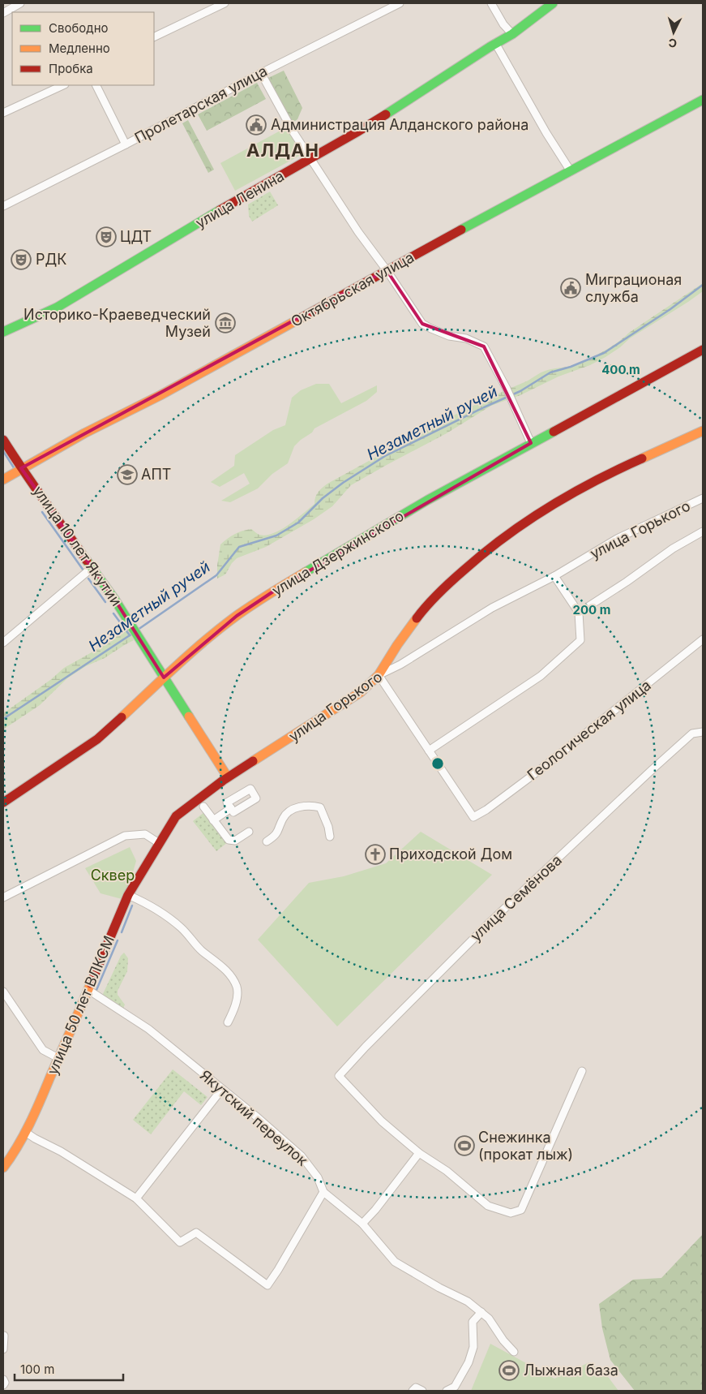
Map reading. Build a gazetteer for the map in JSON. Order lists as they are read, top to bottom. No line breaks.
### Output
{"streets":{"main road":["улица Ленина","Октябрьская улица","улица Горького","улица 10 лет Якутии","улица Дзержинского","улица 50 лет ВЛКСМ"],"street":["Пролетарская улица","Геологическая улица","улица Семёнова","Якутский переулок"]},"crossings":[["Октябрьская улица","улица 10 лет Якутии"],["улица Горького","улица 10 лет Якутии"],["улица Горького","улица 50 лет ВЛКСМ"],["улица 10 лет Якутии","улица Дзержинского"],["улица 50 лет ВЛКСМ","Якутский переулок"]],"districts":["АЛДАН"],"water":["Незаметный ручей"],"parks":["Сквер"],"places":{"public building":["Администрация Алданского района","Миграционая служба"],"theatre":["ЦДТ","РДК"],"museum":["Историко-Краеведческий Музей"],"school or university":["АПТ"],"church":["Приходской Дом"],"sports":["Снежинка (прокат лыж)","Лыжная база"]},"legend":["Свободно","Медленно","Пробка"],"scale_bar":"100 m","north":"bottom","rings":["400 m","200 m"]}
